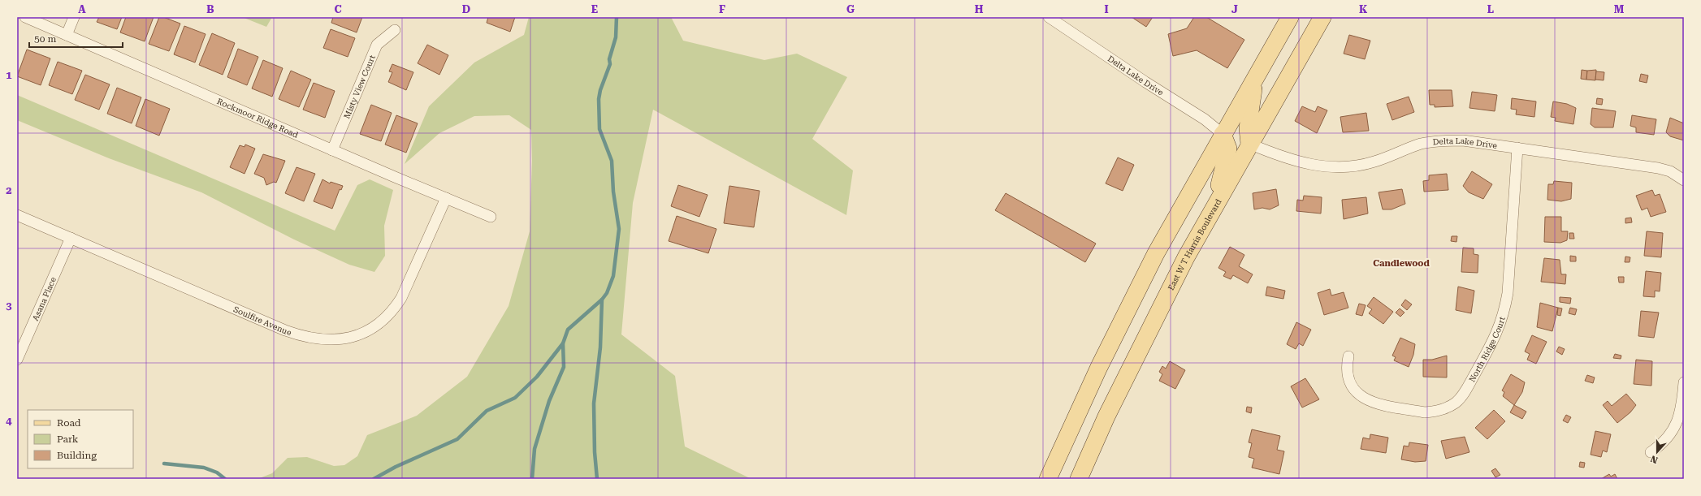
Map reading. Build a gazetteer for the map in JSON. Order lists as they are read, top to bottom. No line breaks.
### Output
{"streets":{"main road":["East W T Harris Boulevard"],"street":["Delta Lake Drive","Misty View Court","Rockmoor Ridge Road","Asana Place","Soulfire Avenue","North Ridge Court"]},"crossings":[["Delta Lake Drive","East W T Harris Boulevard"],["Delta Lake Drive","North Ridge Court"],["Misty View Court","Rockmoor Ridge Road"],["Rockmoor Ridge Road","Soulfire Avenue"],["Asana Place","Soulfire Avenue"]],"districts":["Candlewood"],"legend":["Road","Park","Building"],"scale_bar":"50 m","north":"bottom","grid":{"columns":["A","B","C","D","E","F","G","H","I","J","K","L","M"],"rows":["1","2","3","4"]}}
